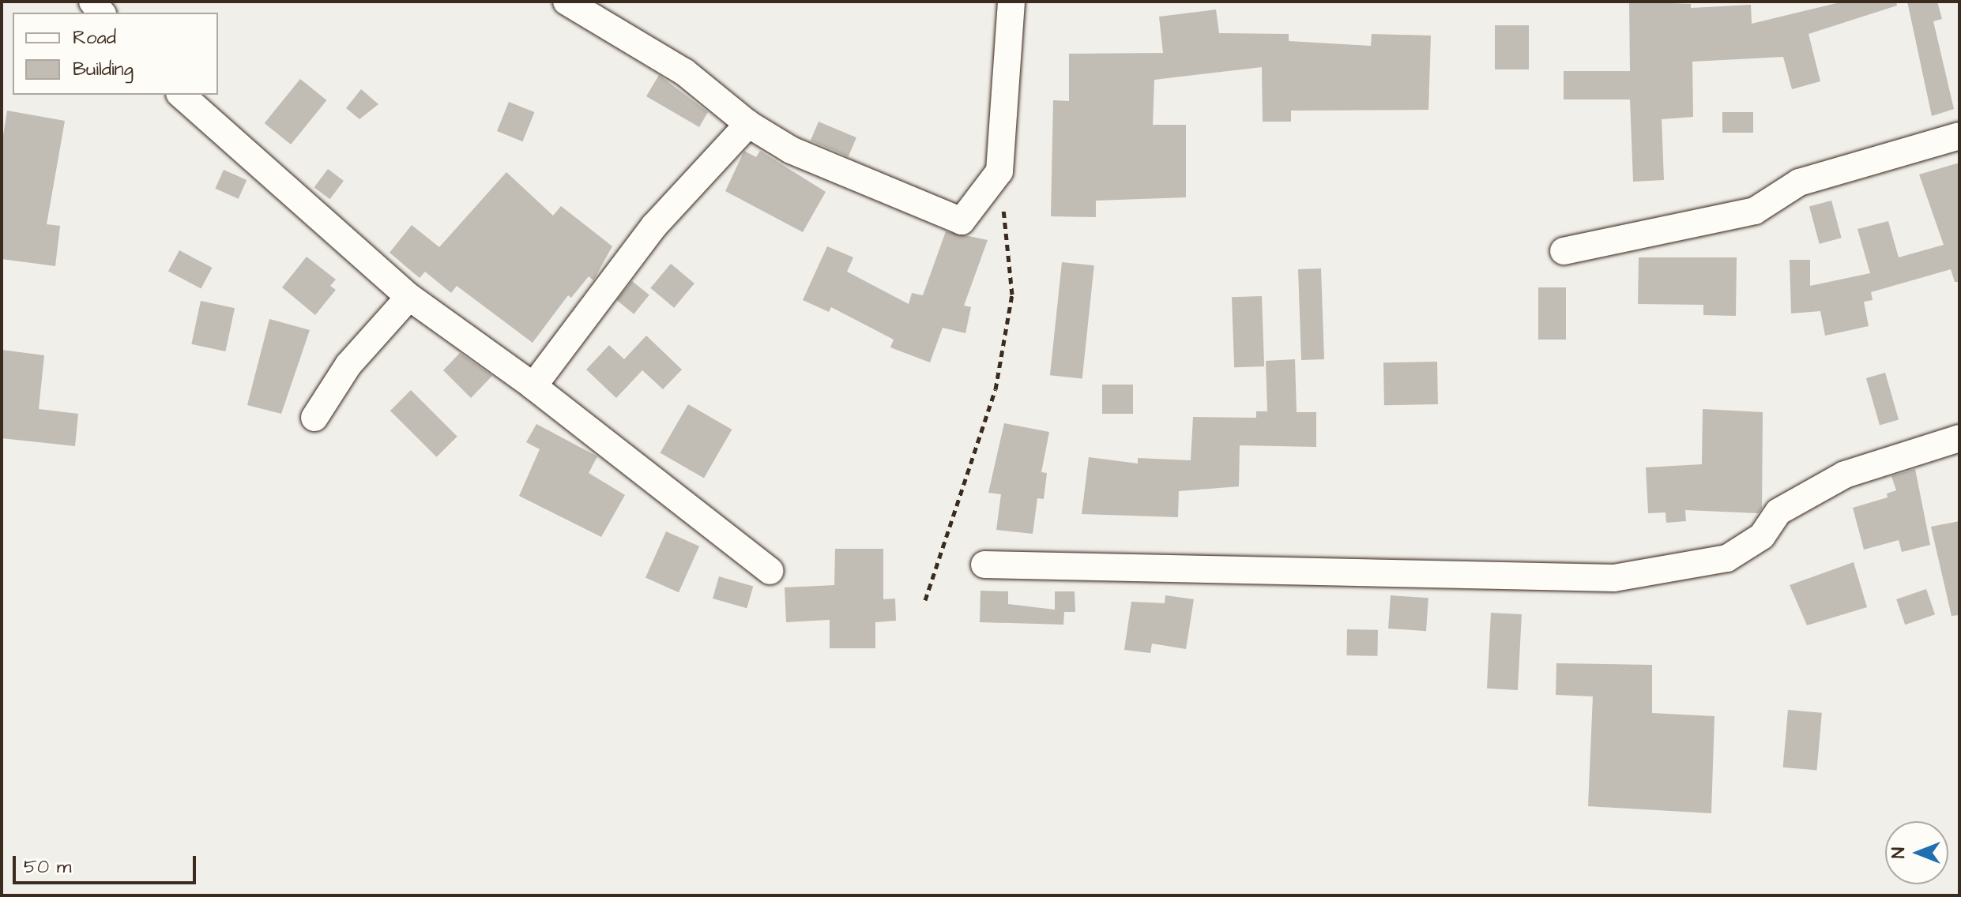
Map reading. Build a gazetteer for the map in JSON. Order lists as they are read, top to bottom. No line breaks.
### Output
{"legend":["Road","Building"],"scale_bar":"50 m","north":"left"}
